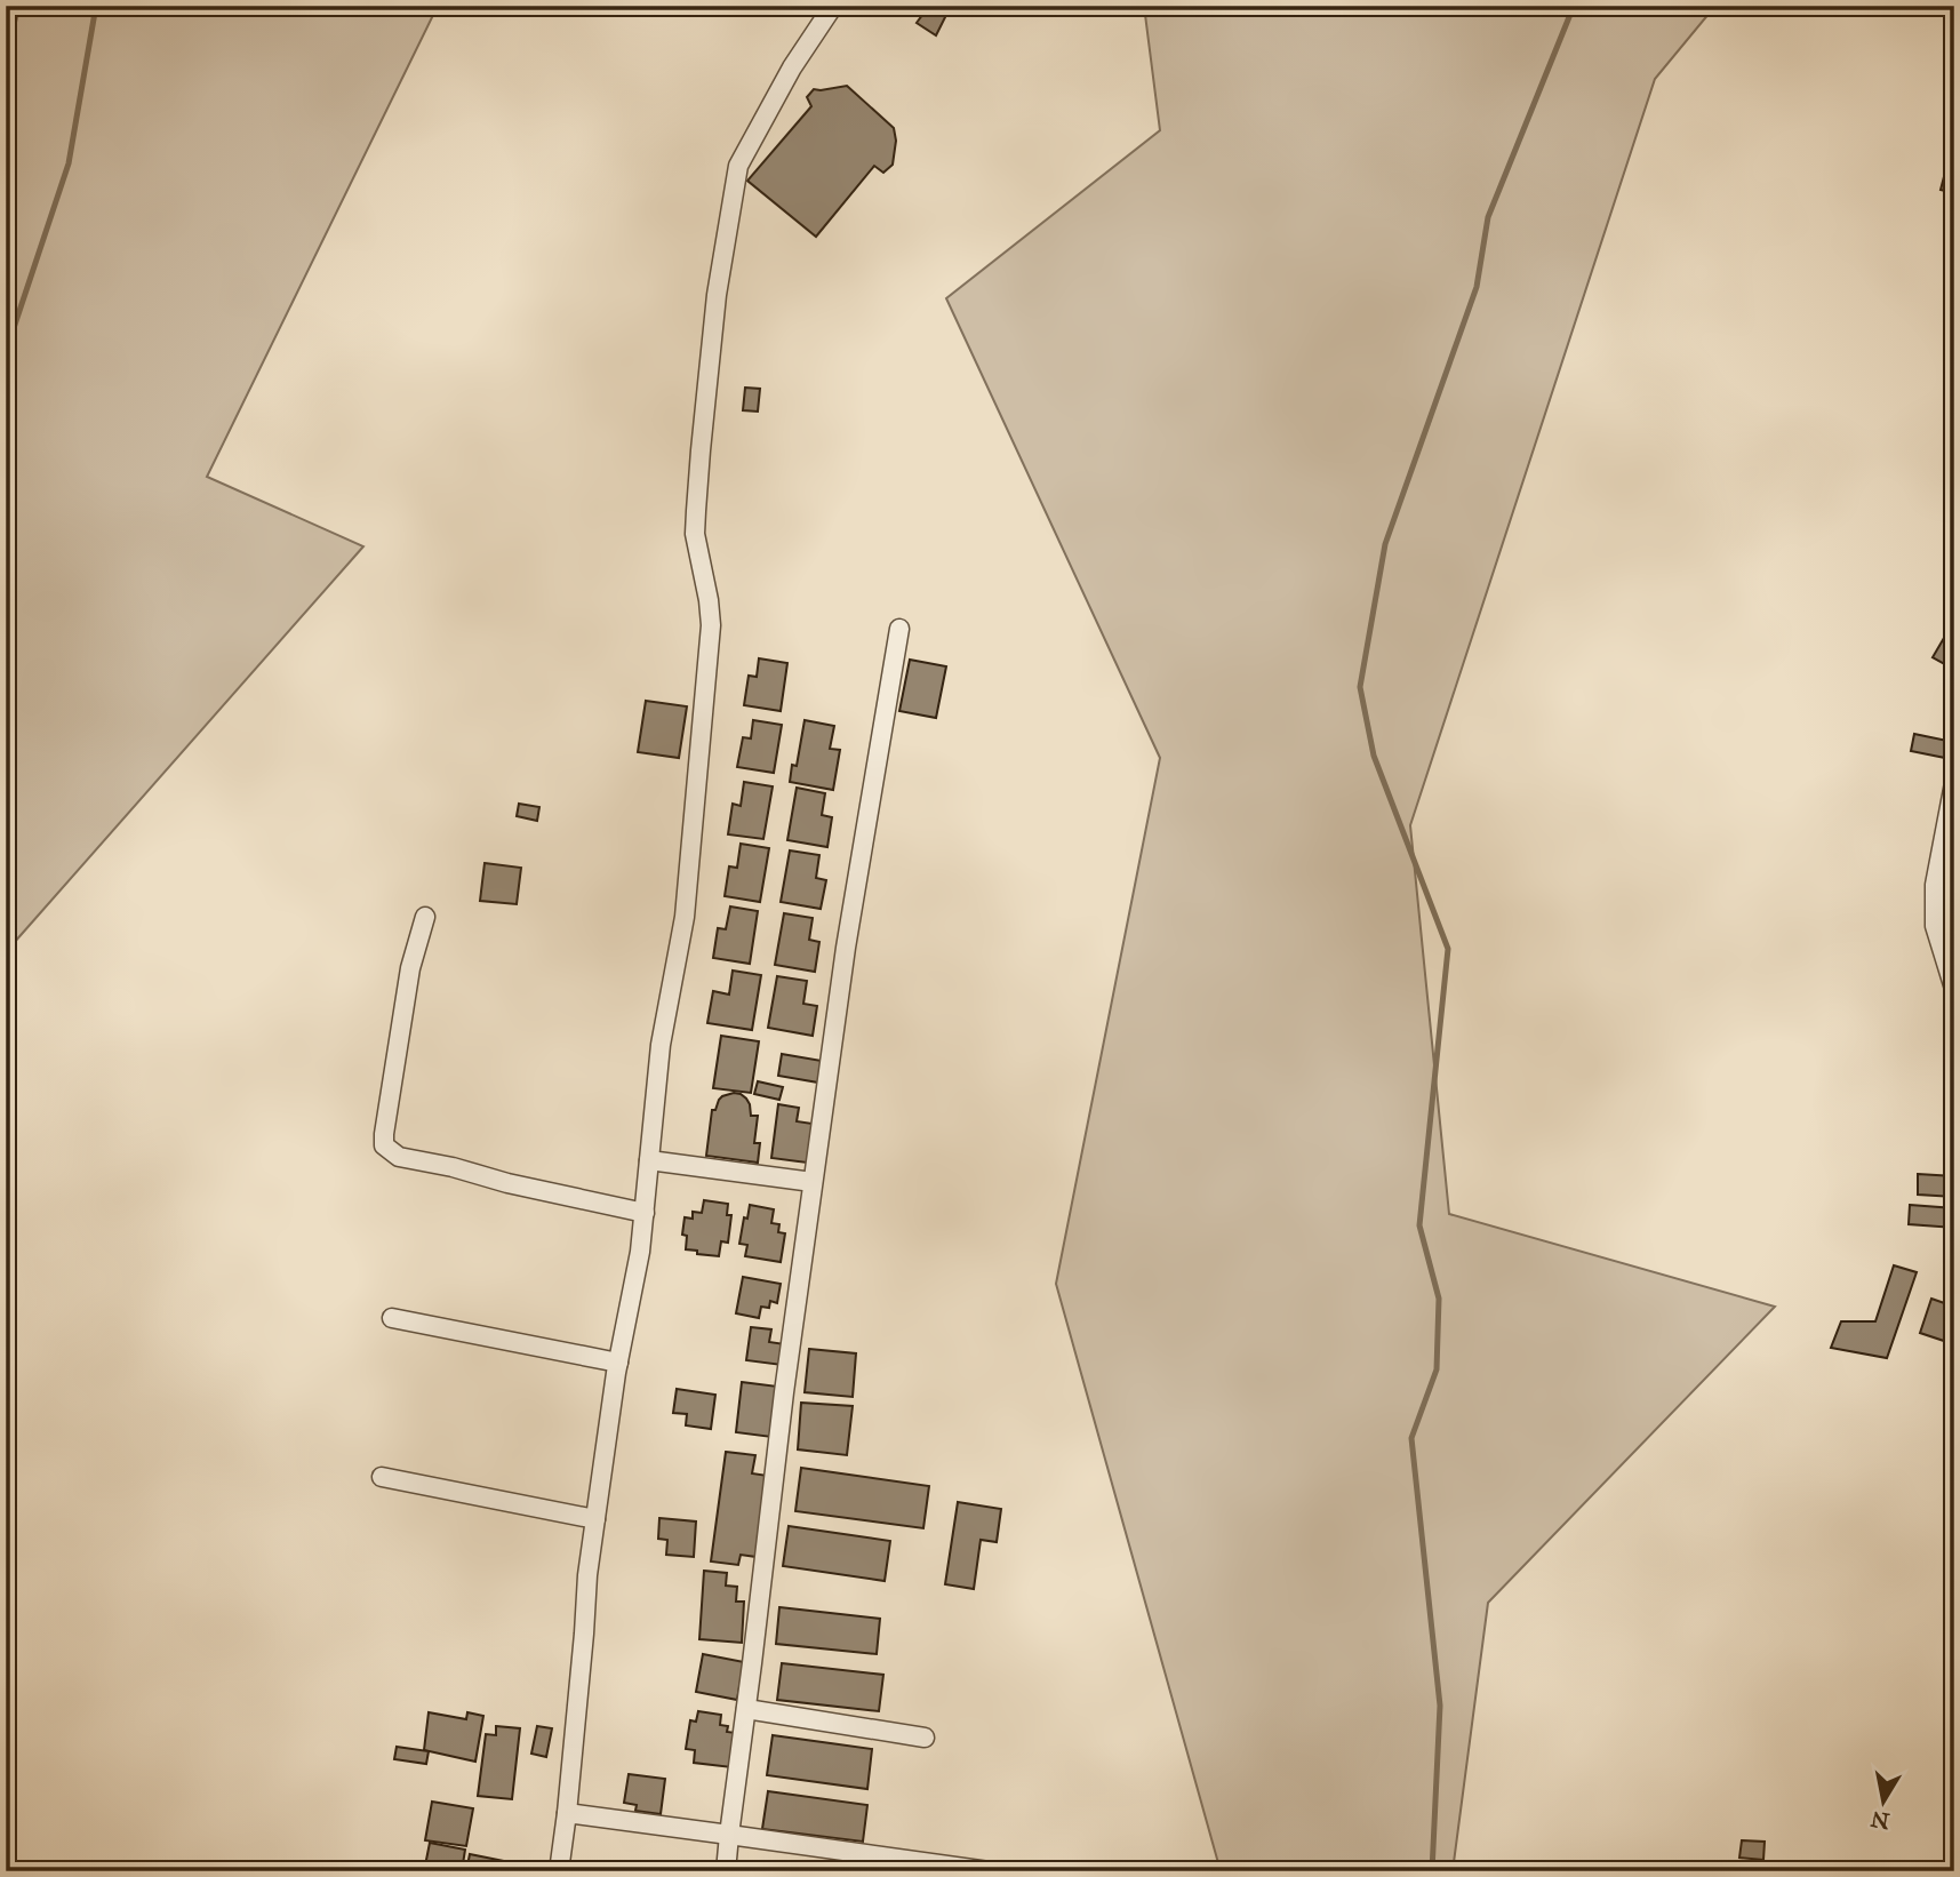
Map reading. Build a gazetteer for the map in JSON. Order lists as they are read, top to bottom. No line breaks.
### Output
{"north":"bottom"}
